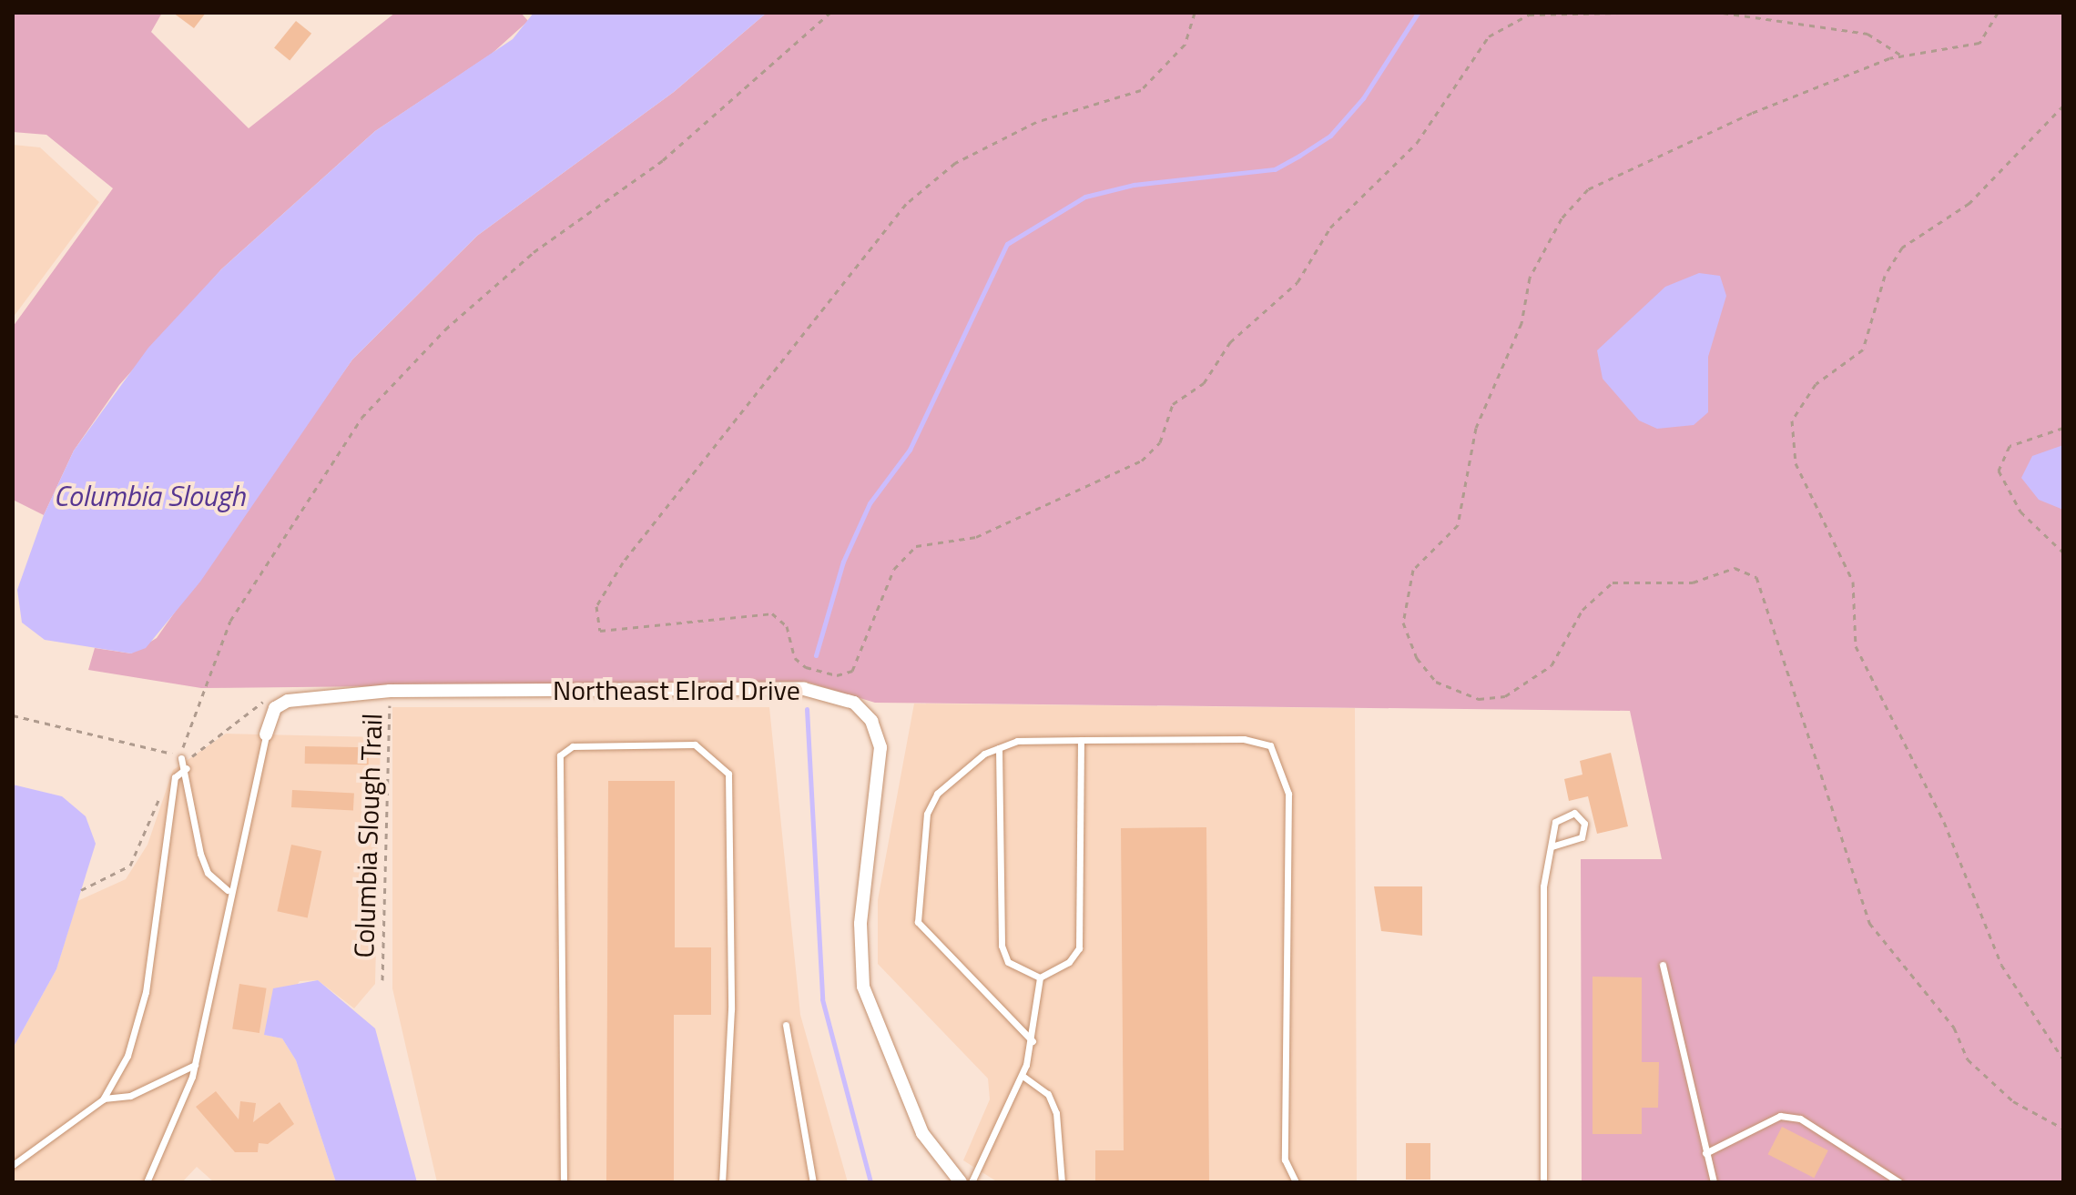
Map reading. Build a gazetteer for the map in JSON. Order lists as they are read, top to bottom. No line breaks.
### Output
{"streets":{"street":["Northeast Elrod Drive"],"path":["Columbia Slough Trail"]},"crossings":[["Northeast Elrod Drive","Columbia Slough Trail"]],"water":["Columbia Slough"]}
